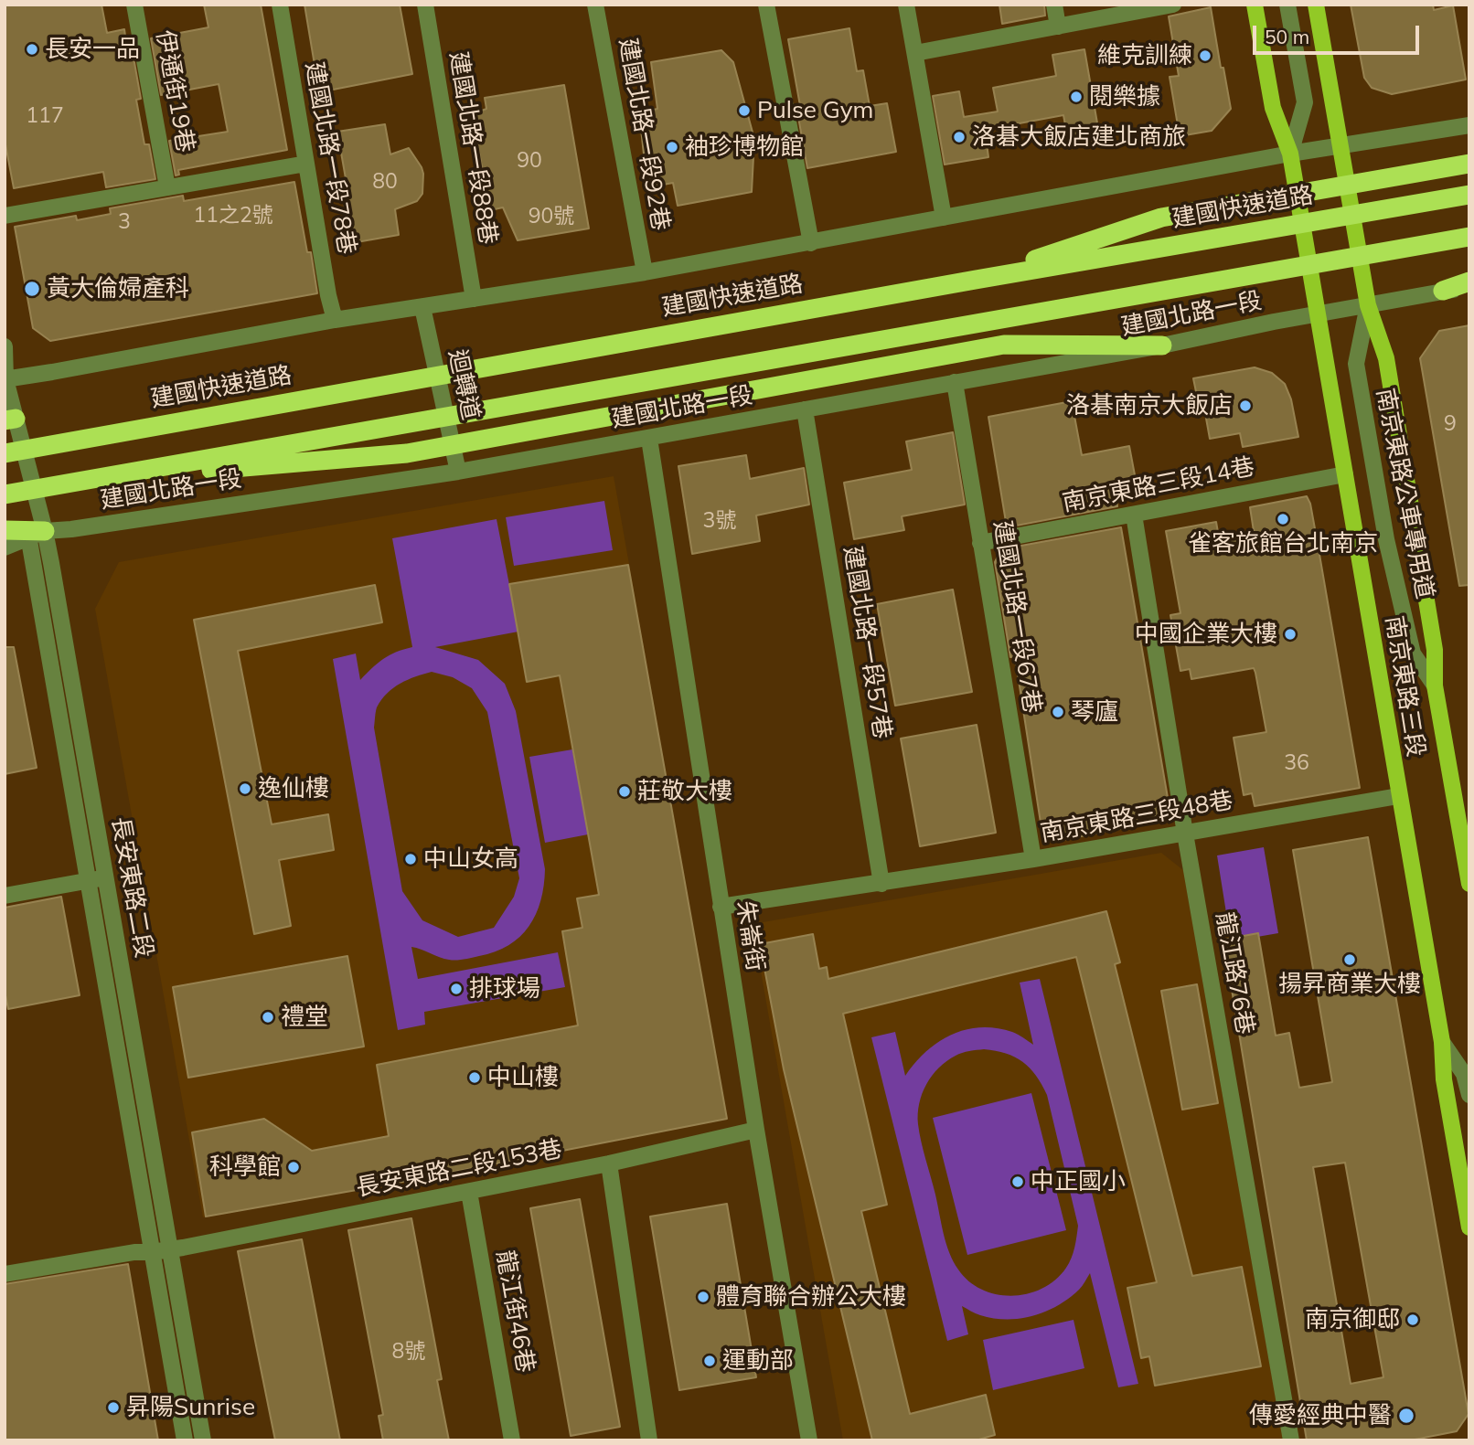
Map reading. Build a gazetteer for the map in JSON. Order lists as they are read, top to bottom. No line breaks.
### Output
{"streets":{"highway":["建國快速道路"],"main road":["南京東路三段"],"street":["伊通街19巷","建國北路一段92巷","建國北路一段88巷","建國北路一段78巷","建國北路一段","迴轉道","南京東路三段14巷","南京東路公車專用道","建國北路一段67巷","建國北路一段57巷","南京東路三段48巷","長安東路二段","朱崙街","龍江路76巷","長安東路二段153巷","龍江街46巷"]},"crossings":[["建國北路一段","迴轉道"],["建國北路一段","南京東路公車專用道"],["建國北路一段","建國北路一段67巷"],["建國北路一段","建國北路一段57巷"],["建國北路一段","南京東路三段"],["建國北路一段","長安東路二段"],["建國北路一段","朱崙街"],["南京東路三段14巷","建國北路一段67巷"],["南京東路三段14巷","南京東路三段"],["南京東路三段14巷","龍江路76巷"],["南京東路公車專用道","南京東路三段"],["建國北路一段67巷","南京東路三段48巷"],["建國北路一段57巷","南京東路三段48巷"],["南京東路三段","南京東路三段48巷"],["南京東路三段48巷","朱崙街"],["南京東路三段48巷","龍江路76巷"],["長安東路二段","長安東路二段153巷"],["朱崙街","長安東路二段153巷"],["長安東路二段153巷","龍江街46巷"]],"places":["長安一品","維克訓練","閱樂據","Pulse Gym","洛碁大飯店建北商旅","袖珍博物館","黃大倫婦產科","洛碁南京大飯店","雀客旅館台北南京","中國企業大樓","琴廬","逸仙樓","莊敬大樓","中山女高","揚昇商業大樓","排球場","禮堂","中山樓","科學館","中正國小","體育聯合辦公大樓","南京御邸","運動部","昇陽Sunrise","傳愛經典中醫"],"house_numbers":["117","90","80","11之2號","90號","3","9","3號","36","8號"],"scale_bar":"50 m"}
